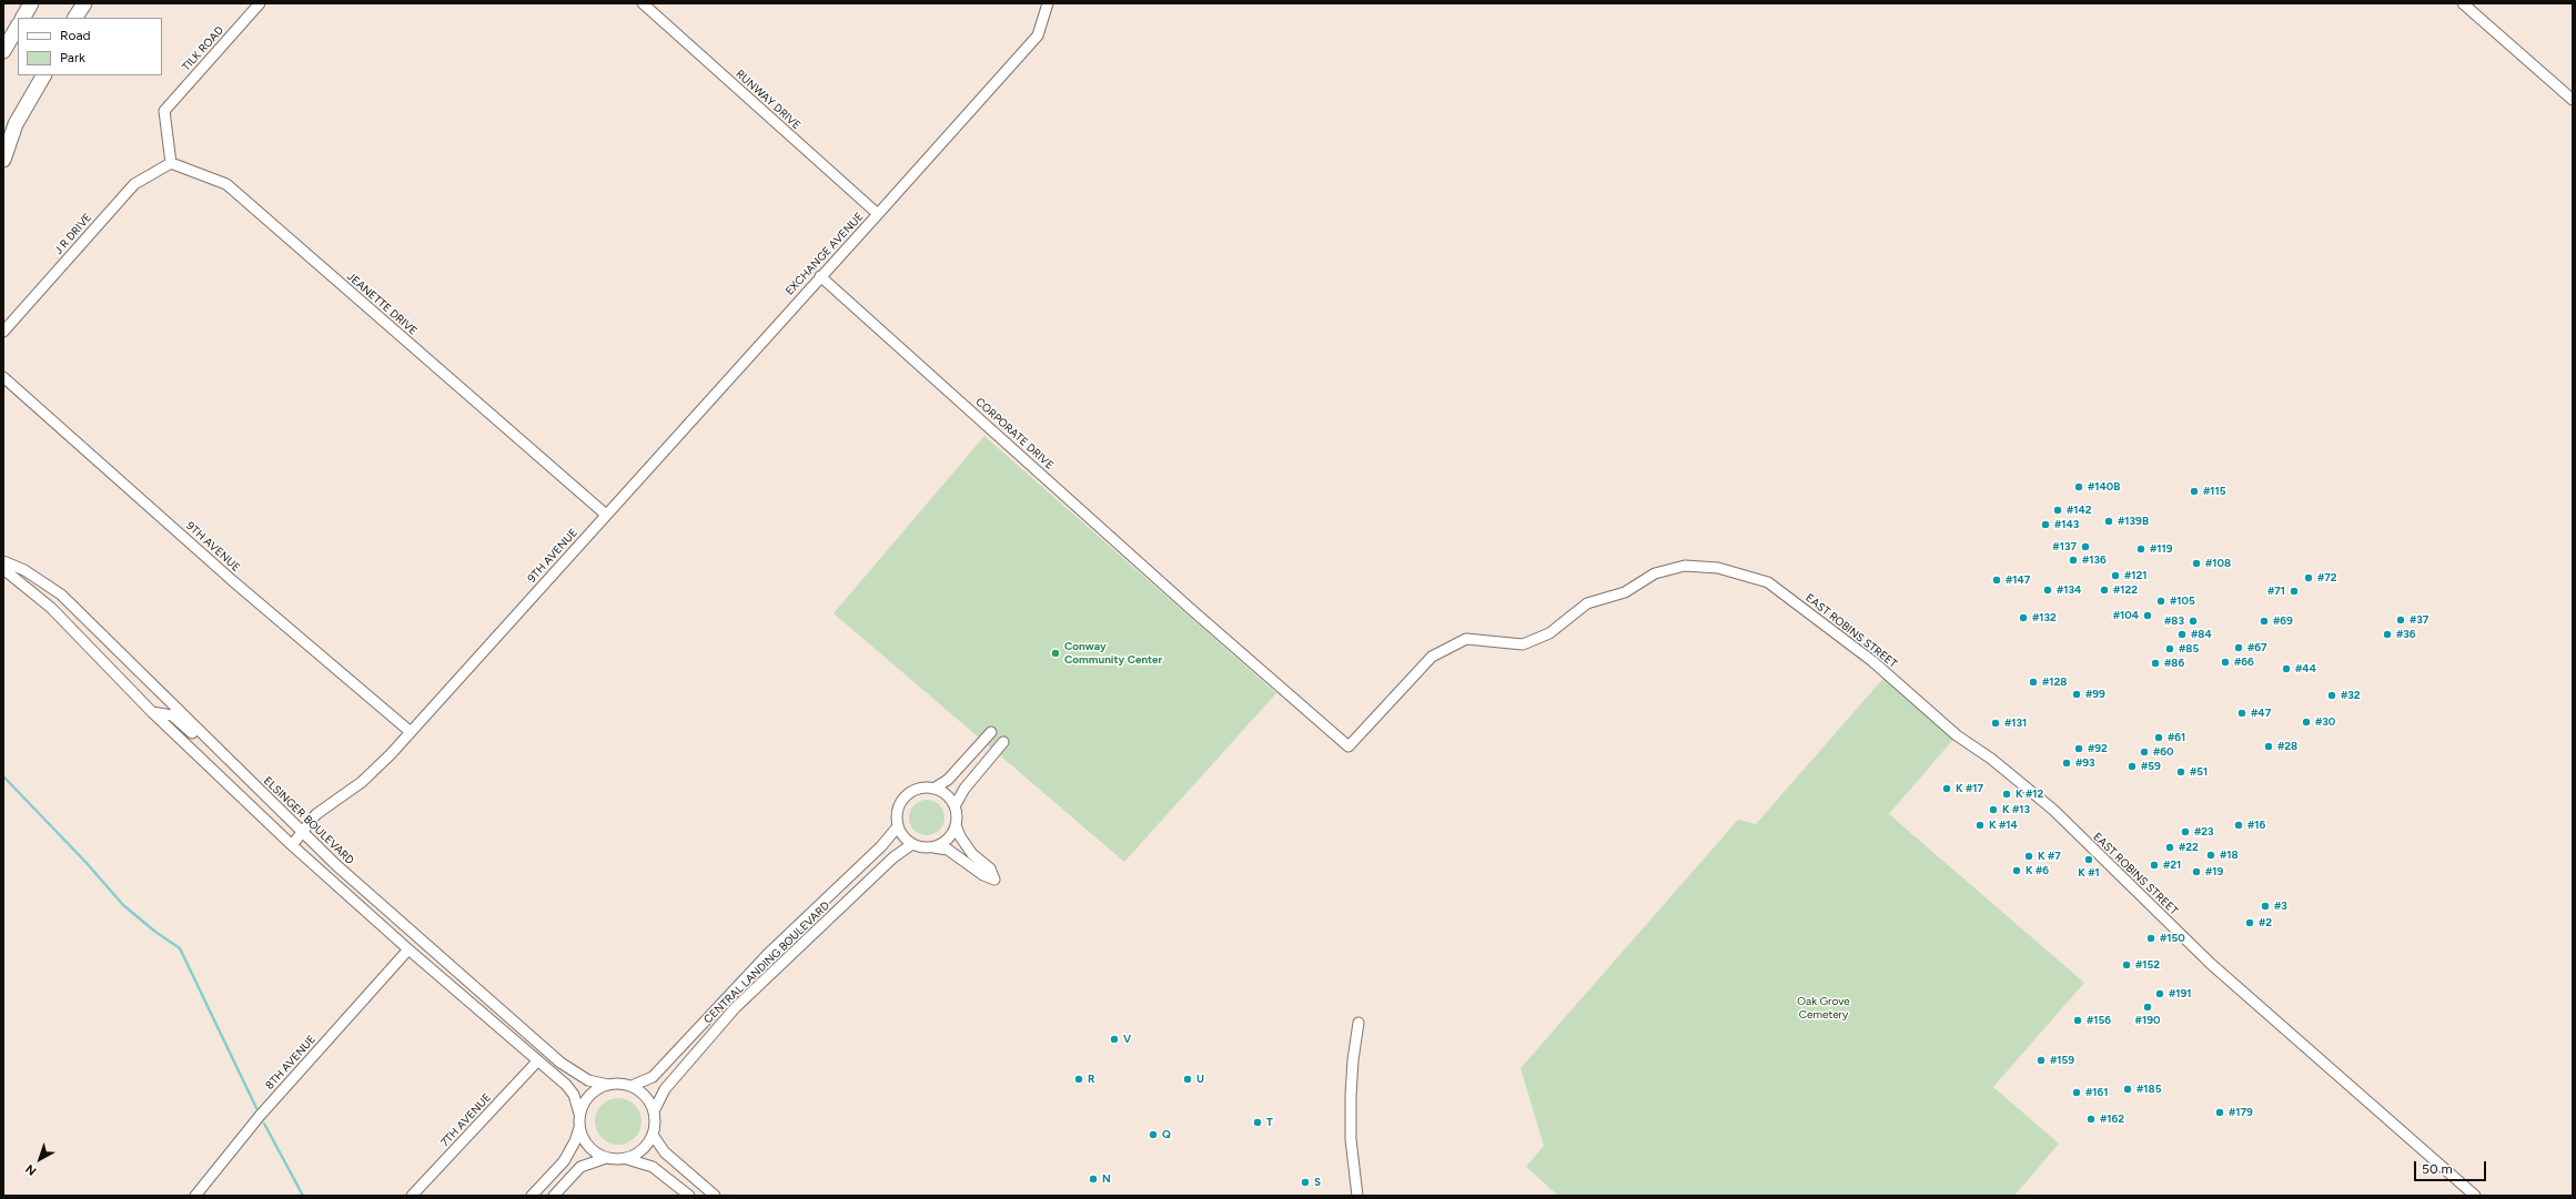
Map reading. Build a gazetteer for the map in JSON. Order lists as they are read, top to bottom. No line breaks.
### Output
{"streets":{"street":["TILK ROAD","RUNWAY DRIVE","J R DRIVE","EXCHANGE AVENUE","JEANETTE DRIVE","CORPORATE DRIVE","9TH AVENUE","EAST ROBINS STREET","ELSINGER BOULEVARD","CENTRAL LANDING BOULEVARD","8TH AVENUE","7TH AVENUE"]},"crossings":[["TILK ROAD","J R DRIVE"],["TILK ROAD","JEANETTE DRIVE"],["RUNWAY DRIVE","EXCHANGE AVENUE"],["J R DRIVE","JEANETTE DRIVE"],["EXCHANGE AVENUE","JEANETTE DRIVE"],["EXCHANGE AVENUE","CORPORATE DRIVE"],["EXCHANGE AVENUE","9TH AVENUE"],["JEANETTE DRIVE","9TH AVENUE"],["CORPORATE DRIVE","EAST ROBINS STREET"],["9TH AVENUE","ELSINGER BOULEVARD"],["ELSINGER BOULEVARD","CENTRAL LANDING BOULEVARD"]],"parks":["Oak Grove Cemetery"],"places":["#140B","#115","#142","#139B","#143","#137","#119","#136","#108","#121","#72","#147","#134","#122","#71","#105","#104","#132","#37","#83","#69","#84","#36","#67","#85","Conway Community Center","#66","#86","#44","#128","#99","#32","#47","#30","#131","#61","#28","#92","#60","#93","#59","#51","K #17","K #12","K #13","K #14","#16","#23","#22","#18","K #7","K #1","#21","K #6","#19","#3","#2","#150","#152","#191","#190","#156","V","#159","R","U","#185","#161","#179","#162","T","Q","N","S"],"legend":["Road","Park"],"scale_bar":"50 m","north":"bottom left"}
